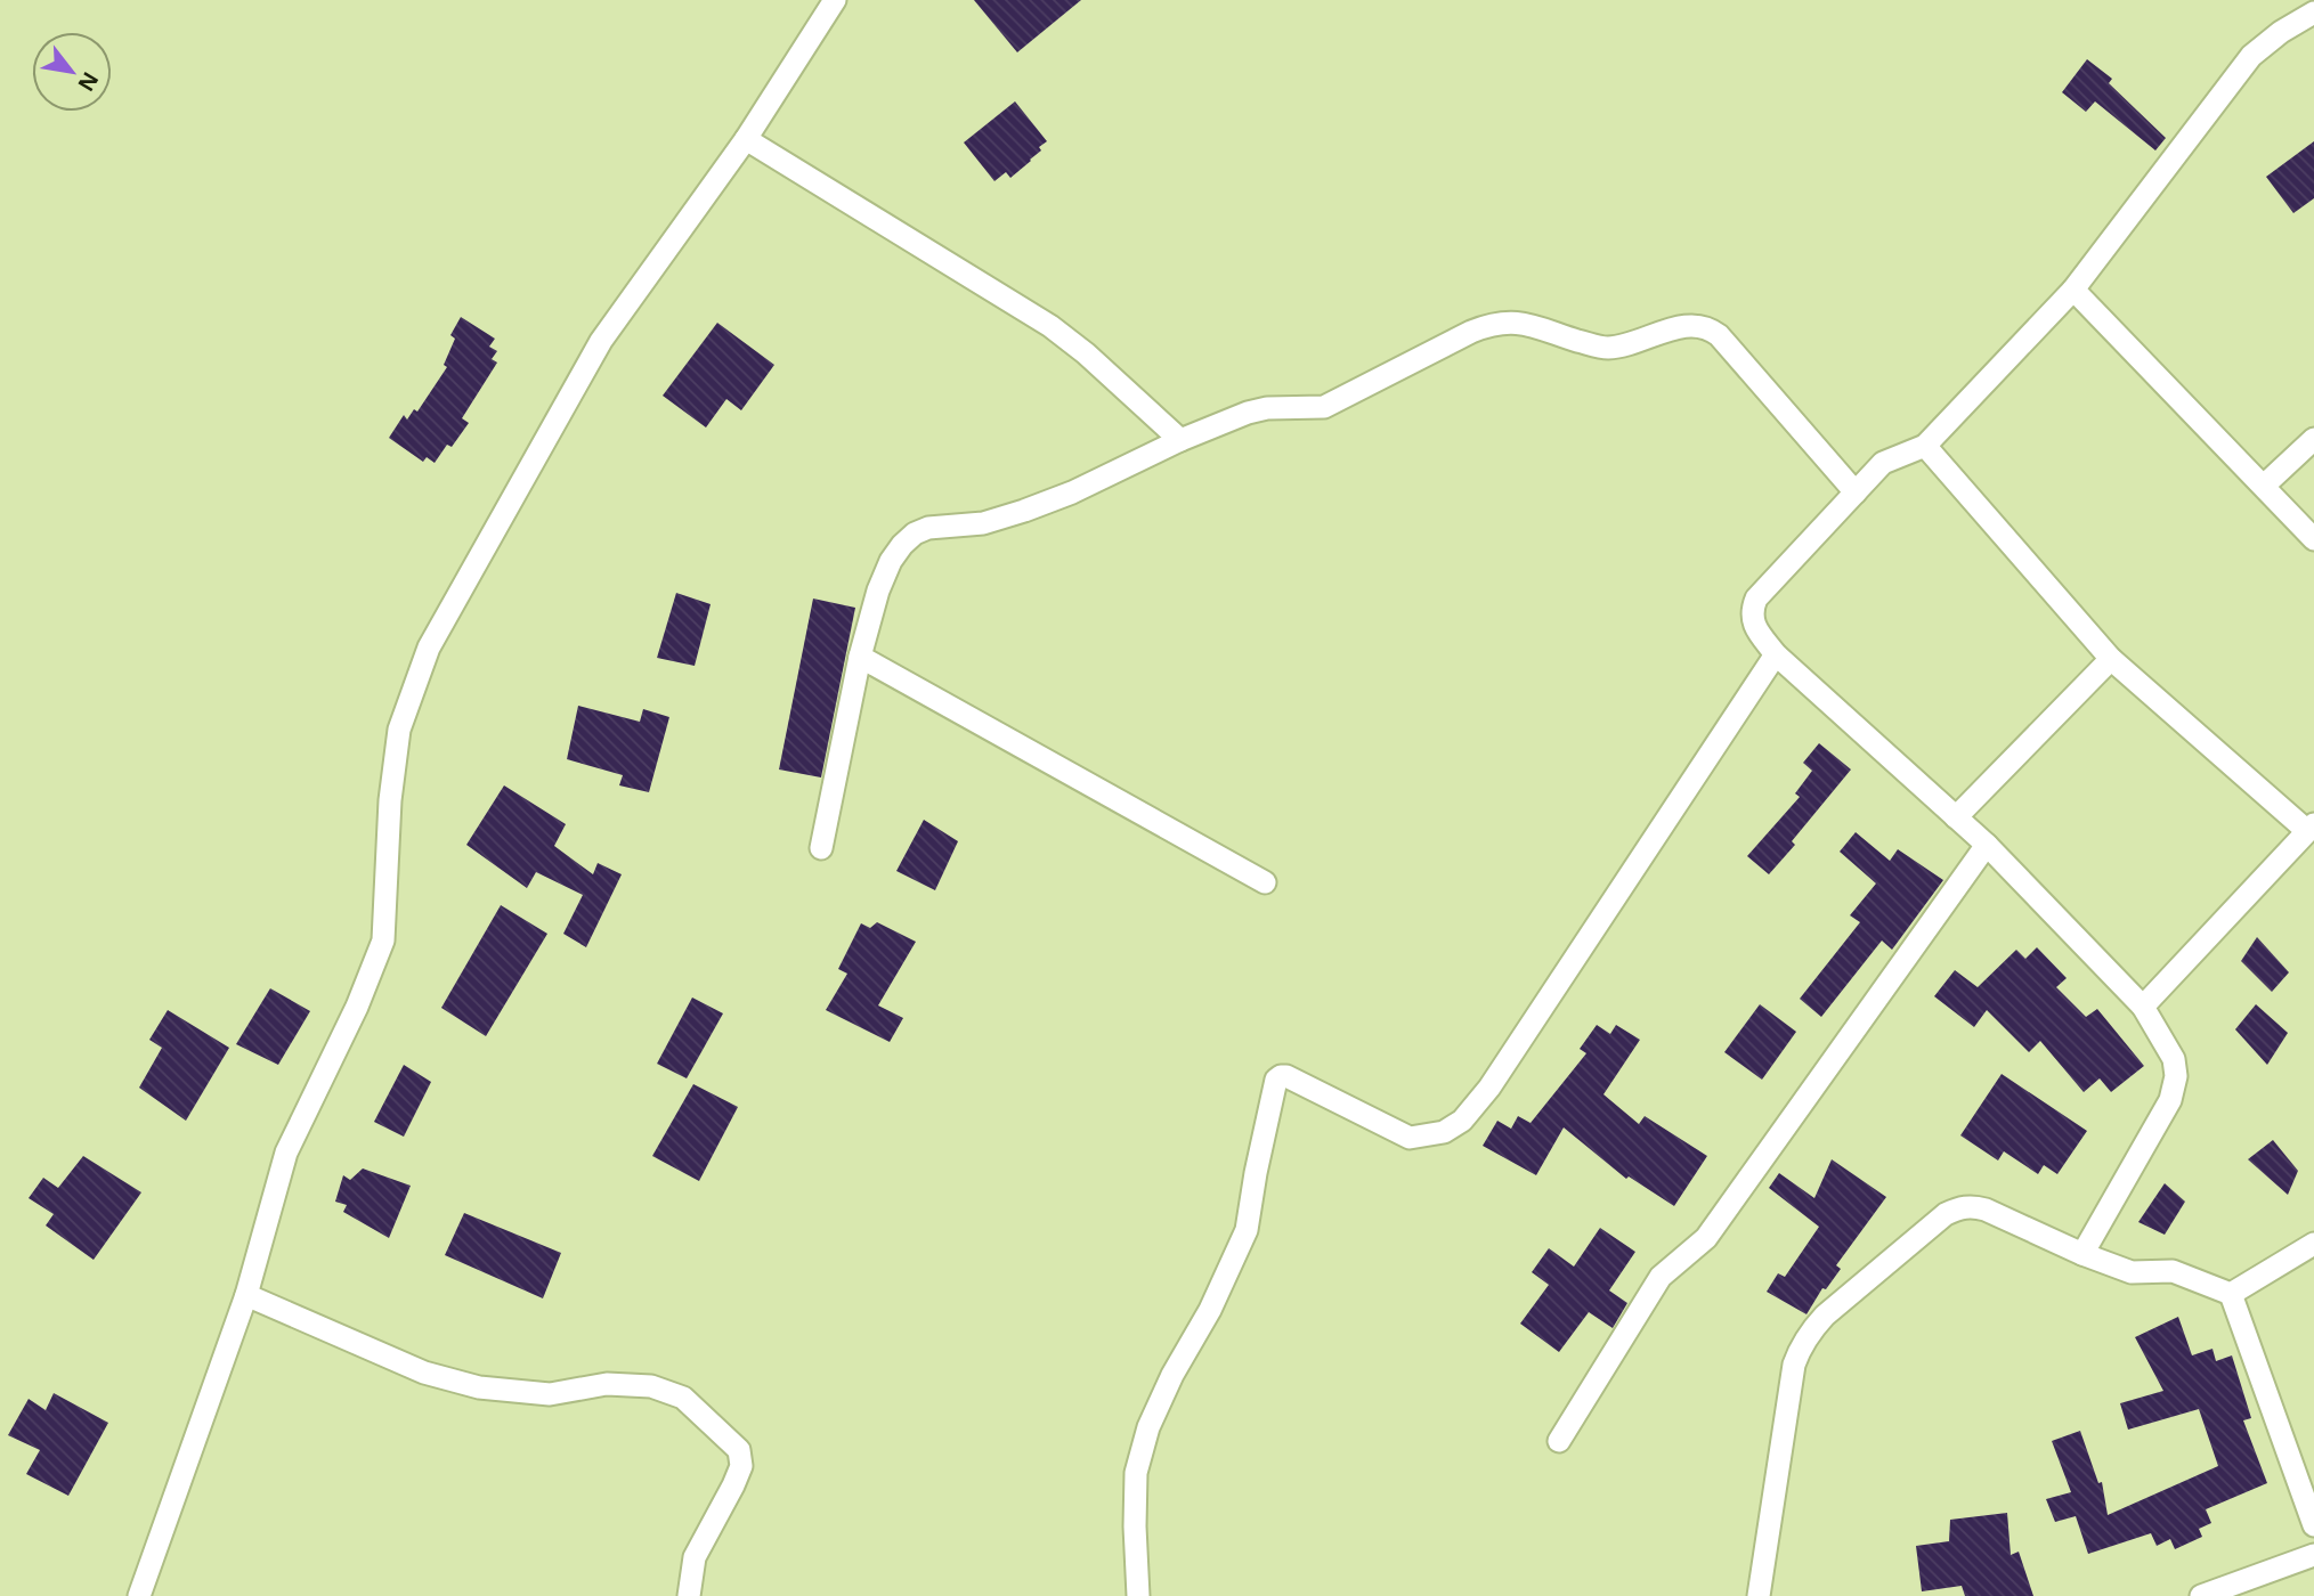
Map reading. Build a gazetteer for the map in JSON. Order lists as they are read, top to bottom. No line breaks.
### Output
{"north":"bottom right"}
